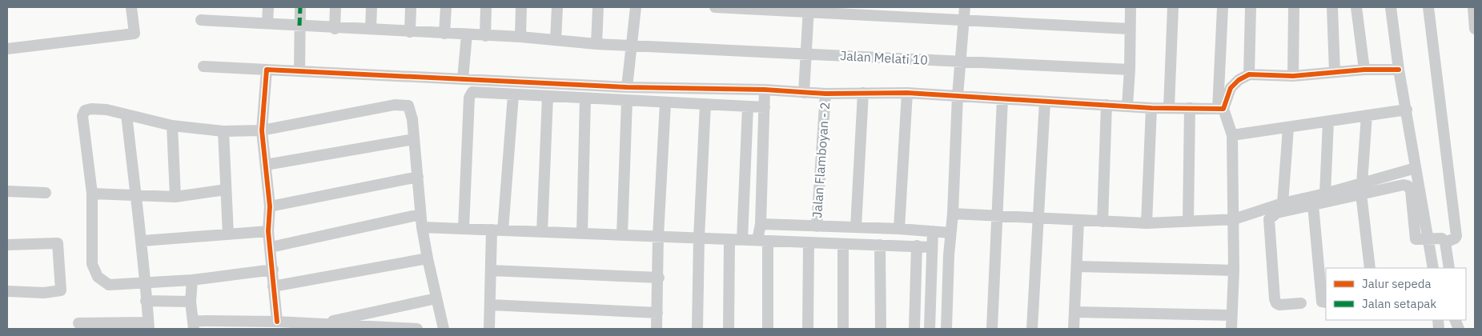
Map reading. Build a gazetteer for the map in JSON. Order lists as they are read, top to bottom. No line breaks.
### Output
{"streets":{"street":["Jalan Melati 10","Jalan Flamboyan - 2"]},"legend":["Jalur sepeda","Jalan setapak"]}
